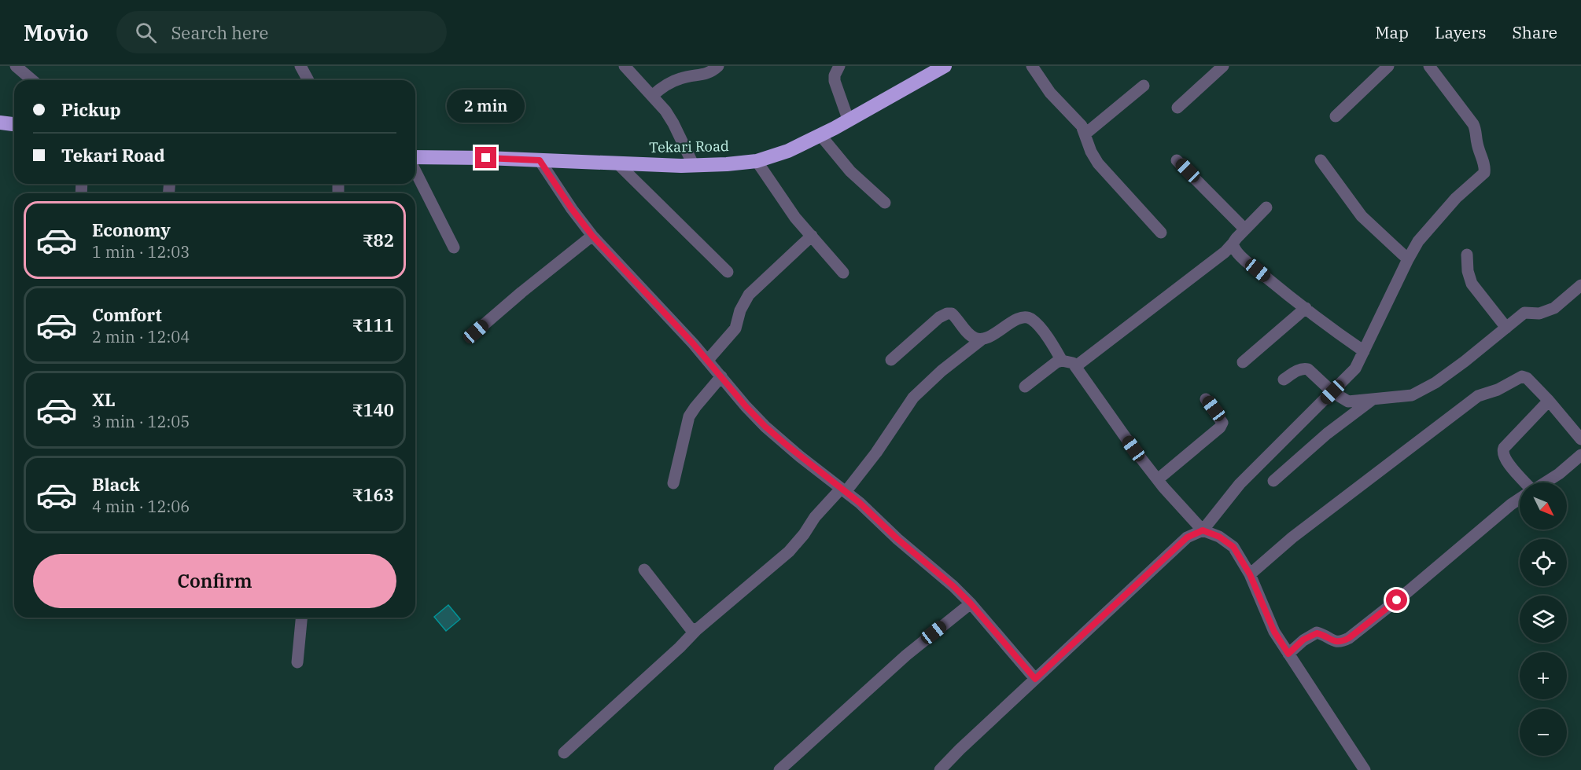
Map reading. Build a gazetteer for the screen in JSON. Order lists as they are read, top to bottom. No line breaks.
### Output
{"streets":{"highway":["Tekari Road"]},"north":"bottom right","page":{"header":"Movio","search":"Search here","nav":["Map","Layers","Share"],"banner":["Pickup","Tekari Road"],"bubble":"2 min","list":[{"name":"Economy","note":"1 min · 12:03","value":"₹82"},{"name":"Comfort","note":"2 min · 12:04","value":"₹111"},{"name":"XL","note":"3 min · 12:05","value":"₹140"},{"name":"Black","note":"4 min · 12:06","value":"₹163"}],"map_buttons":["+","−"],"buttons":"Confirm"}}
